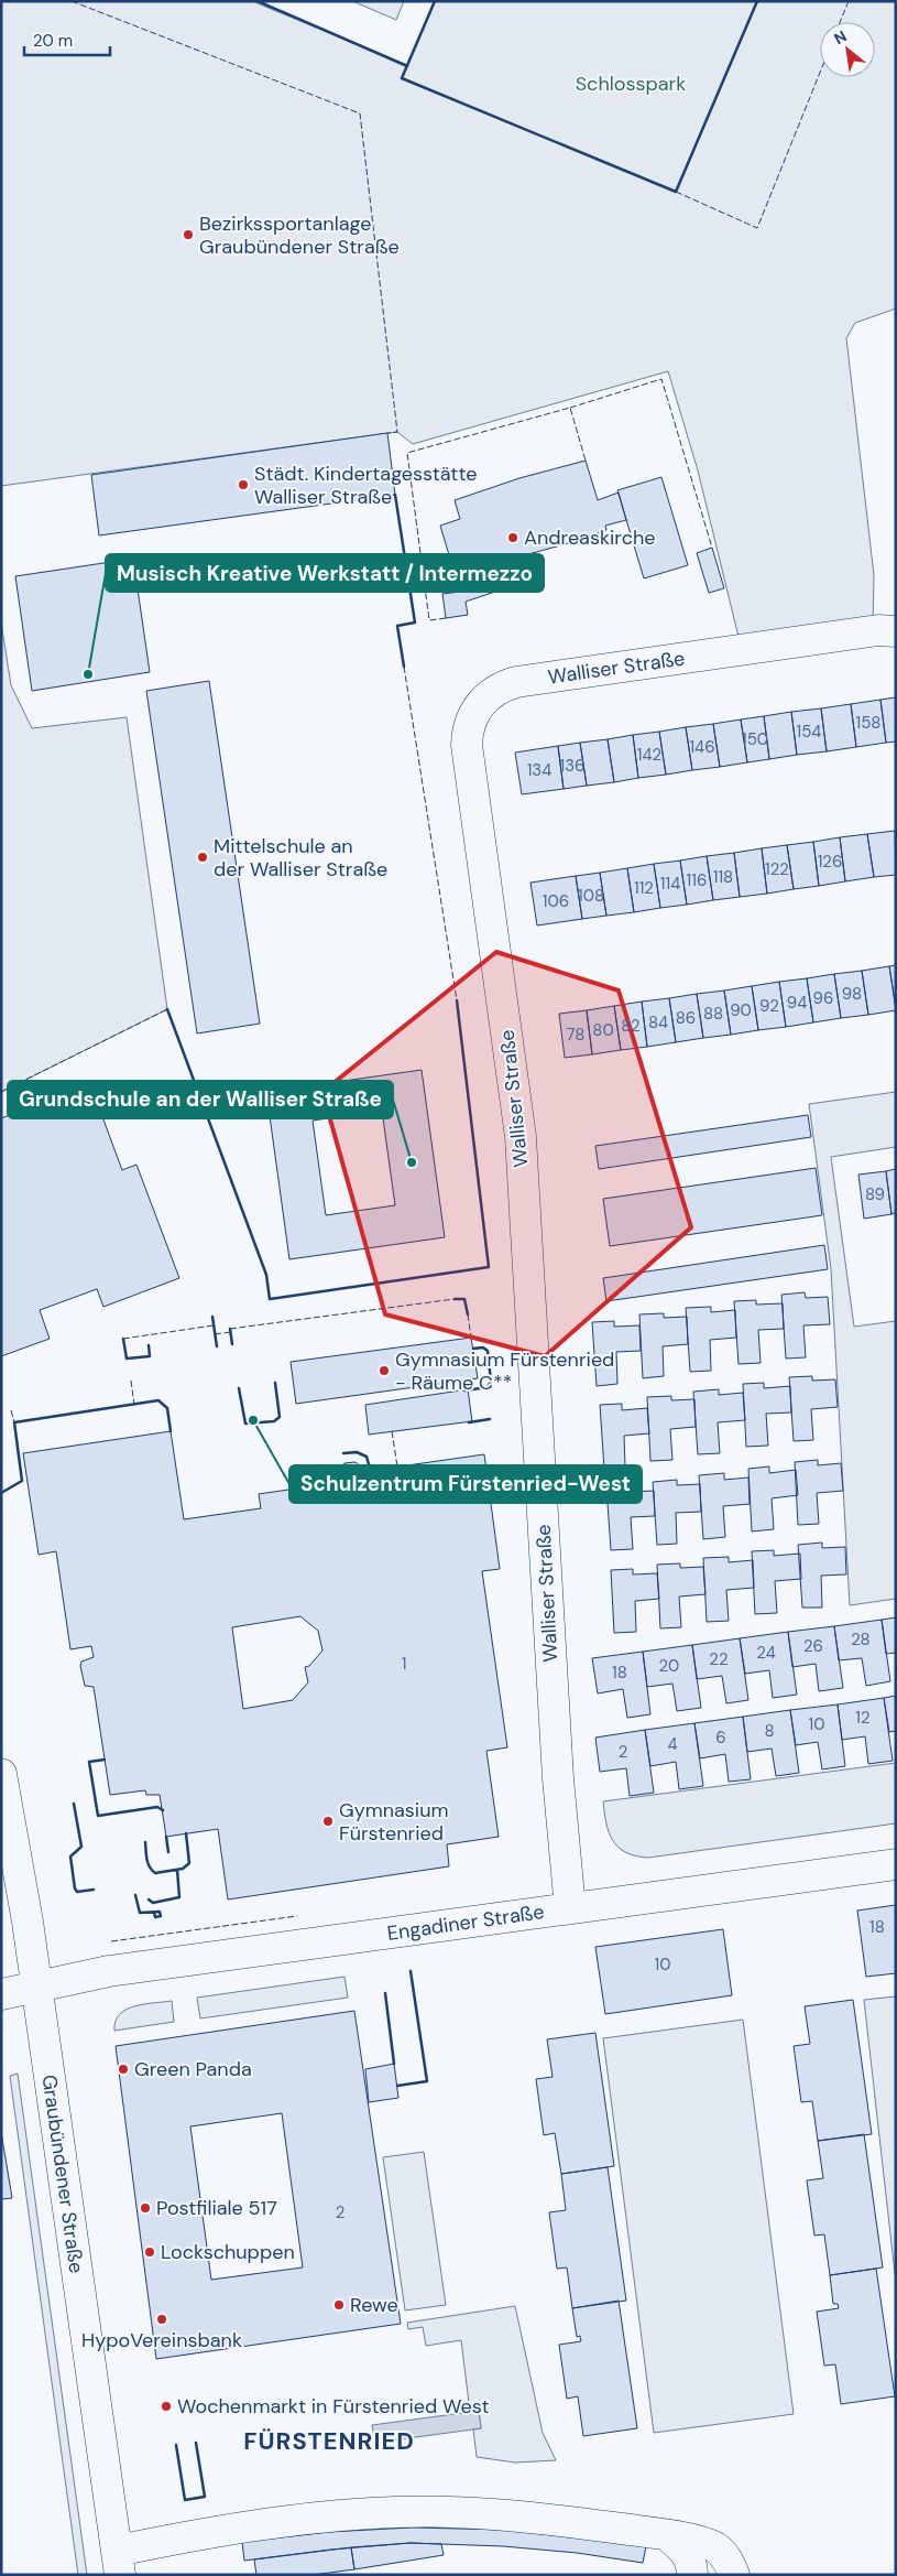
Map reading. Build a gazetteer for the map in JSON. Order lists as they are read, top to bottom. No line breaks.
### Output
{"streets":{"street":["Walliser Straße","Engadiner Straße","Graubündener Straße"]},"crossings":[["Walliser Straße","Engadiner Straße"],["Engadiner Straße","Graubündener Straße"]],"districts":["FÜRSTENRIED"],"parks":["Schlosspark"],"places":["Bezirkssportanlage Graubündener Straße","Städt. Kindertagesstätte Walliser Straße","Andreaskirche","Musisch Kreative Werkstatt / Intermezzo","Mittelschule an der Walliser Straße","Grundschule an der Walliser Straße","Gymnasium Fürstenried - Räume C**","Schulzentrum Fürstenried-West","Gymnasium Fürstenried","Green Panda","Postfiliale 517","Lockschuppen","Rewe","HypoVereinsbank","Wochenmarkt in Fürstenried West"],"house_numbers":["158","154","150","146","142","136","134","126","122","118","116","114","112","108","106","98","96","94","92","90","88","86","84","82","80","78","89","28","26","24","22","1","20","18","12","10","8","6","4","2","18","10","2"],"scale_bar":"20 m","north":"top left"}
